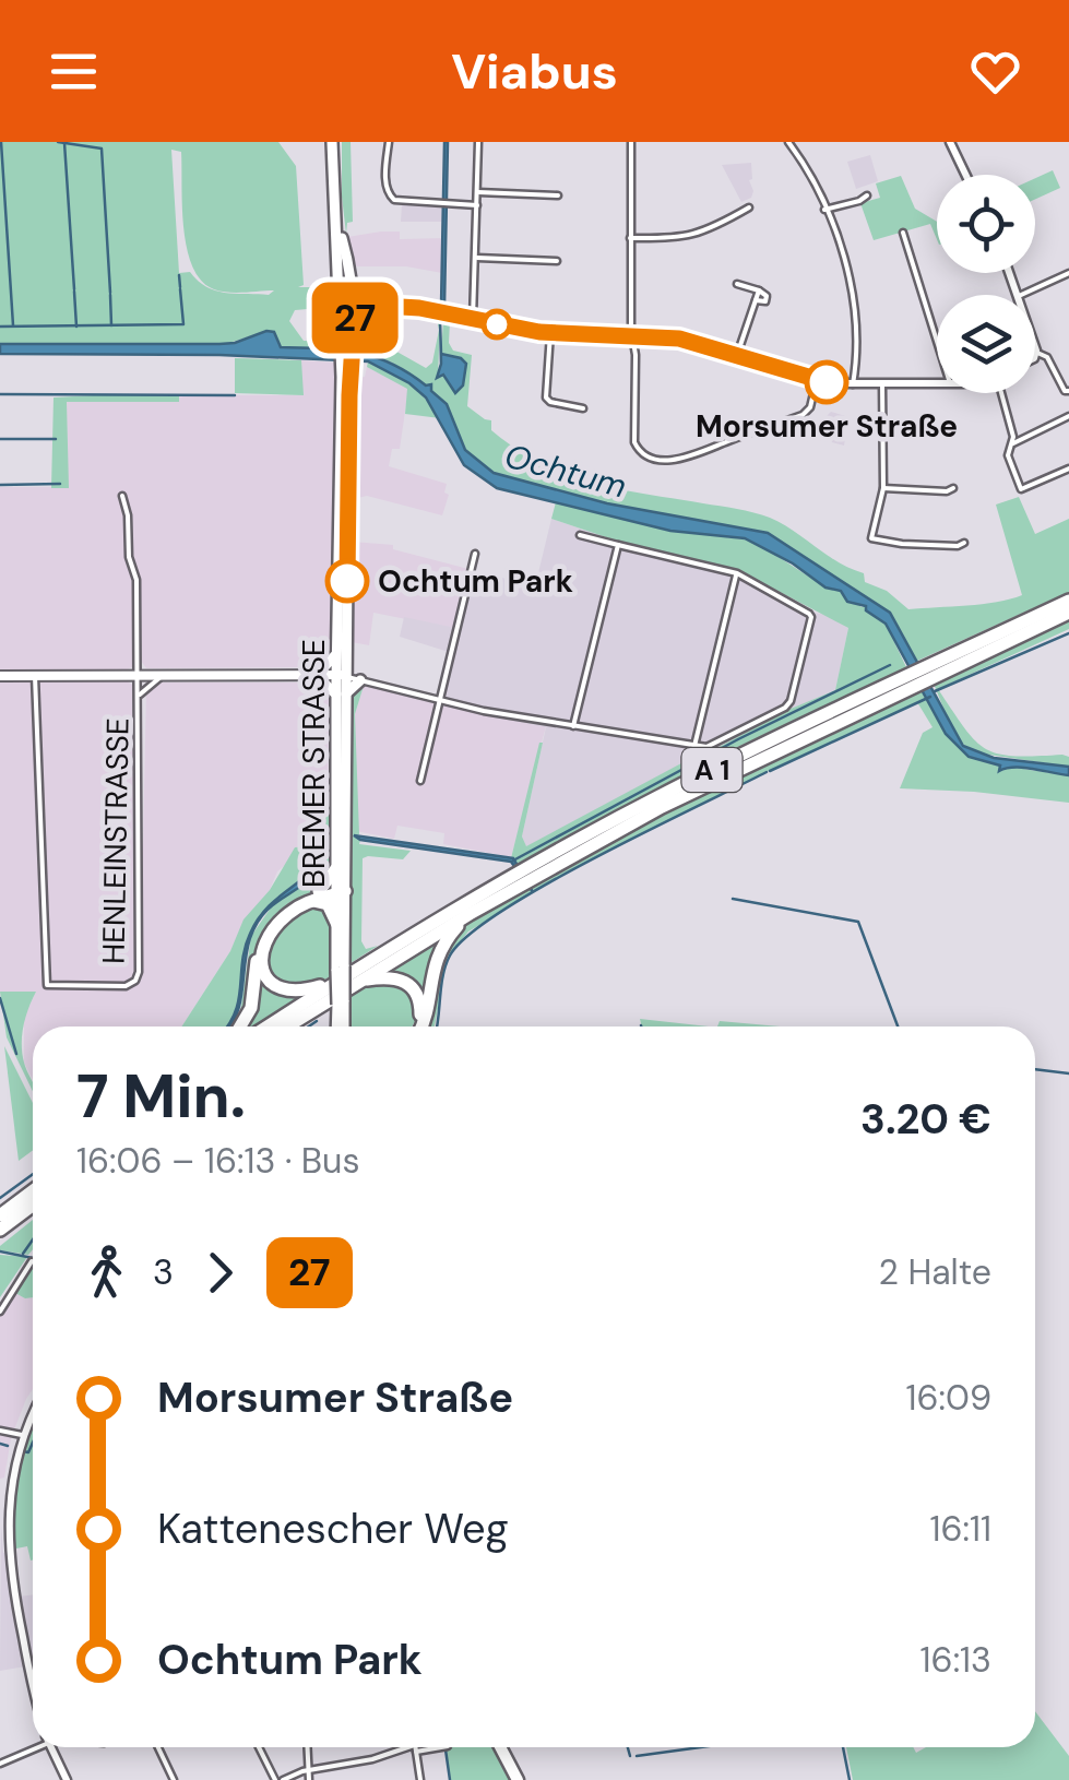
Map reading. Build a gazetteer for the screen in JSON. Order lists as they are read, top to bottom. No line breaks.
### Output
{"streets":{"highway":["A 1"],"main road":["BREMER STRASSE"],"street":["HENLEINSTRASSE"]},"crossings":[["BREMER STRASSE","A 1"]],"water":["Ochtum"],"places":["Morsumer Straße","Ochtum Park"],"lines":["bus line 27"],"page":{"header":"Viabus","on_map":"27","heading":["7 Min.","16:06 – 16:13 · Bus","3.20 €"],"legs":["3","27","2 Halte"],"list":[{"name":"Morsumer Straße","value":"16:09"},{"name":"Kattenescher Weg","value":"16:11"},{"name":"Ochtum Park","value":"16:13"}]}}
